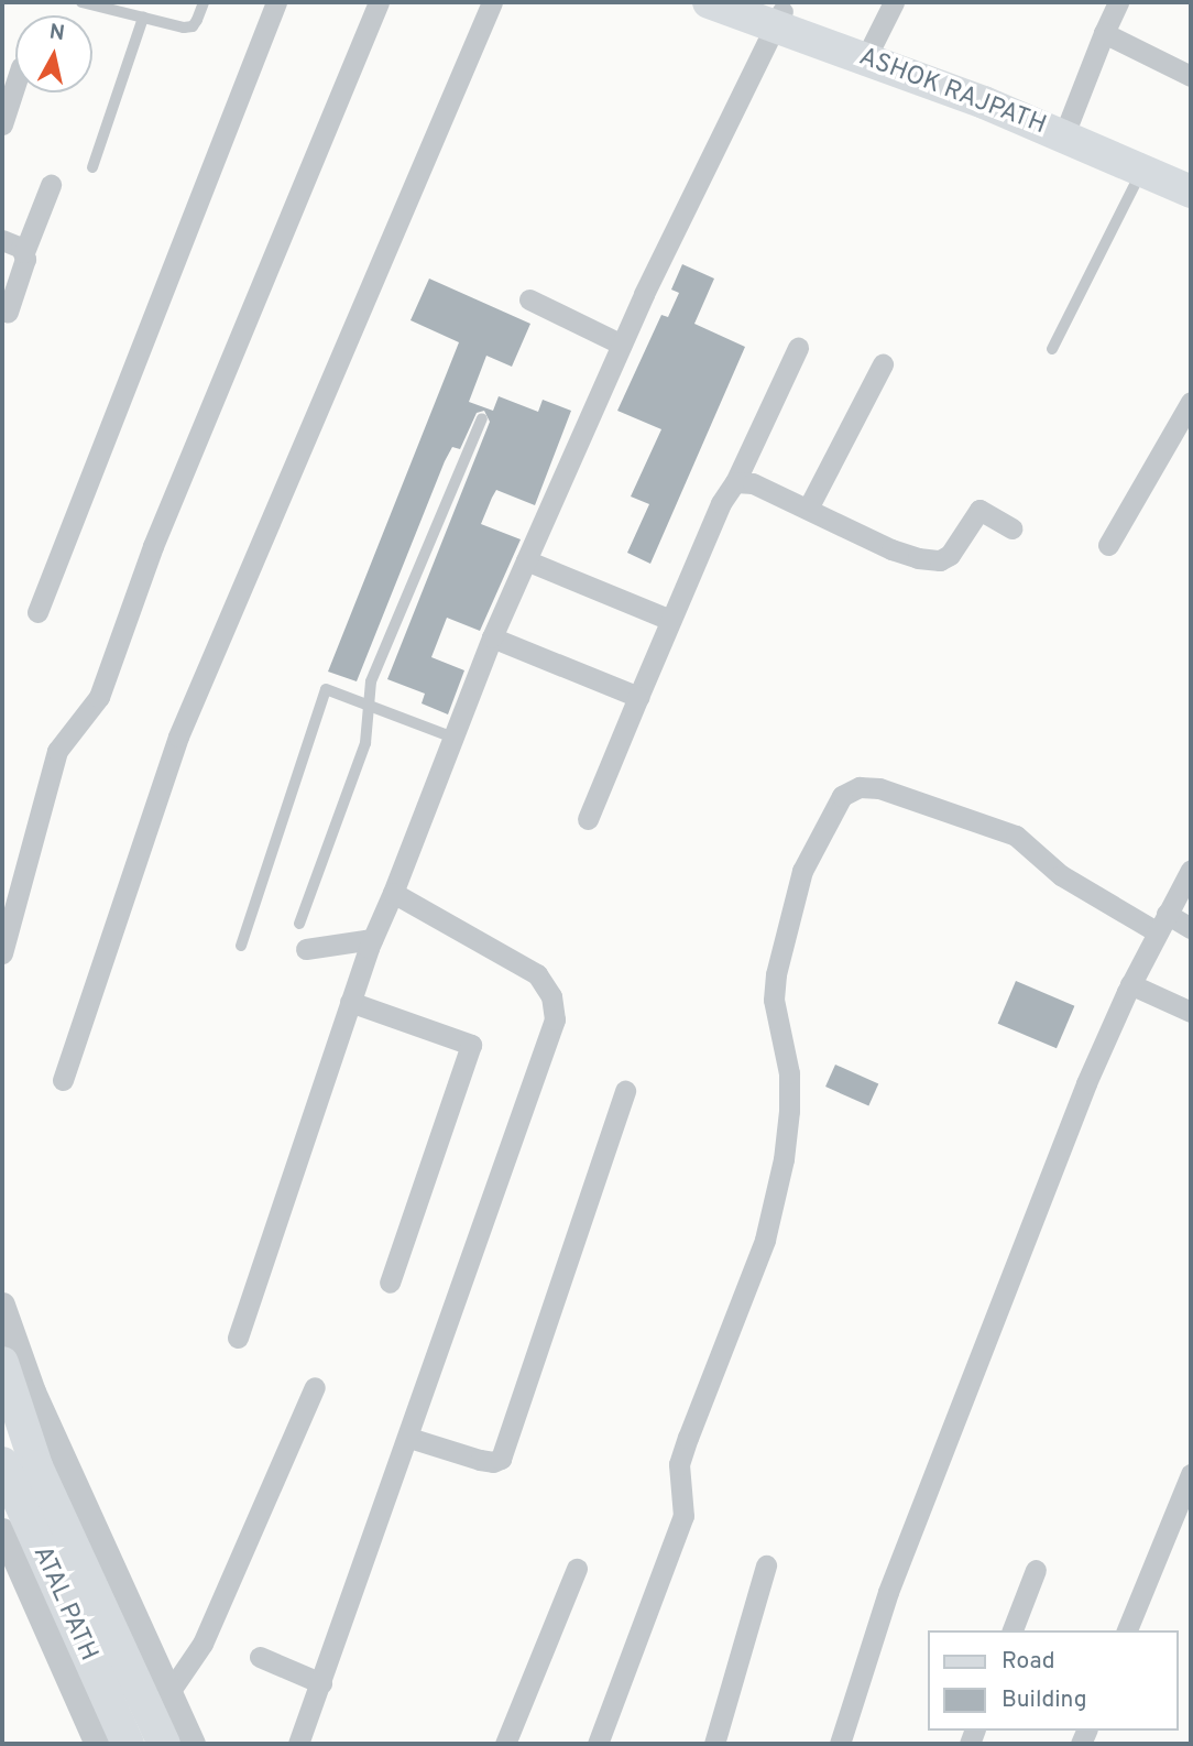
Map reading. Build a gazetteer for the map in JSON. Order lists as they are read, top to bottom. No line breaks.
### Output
{"streets":{"main road":["ASHOK RAJPATH","ATAL PATH"]},"legend":["Road","Building"],"north":"top"}
